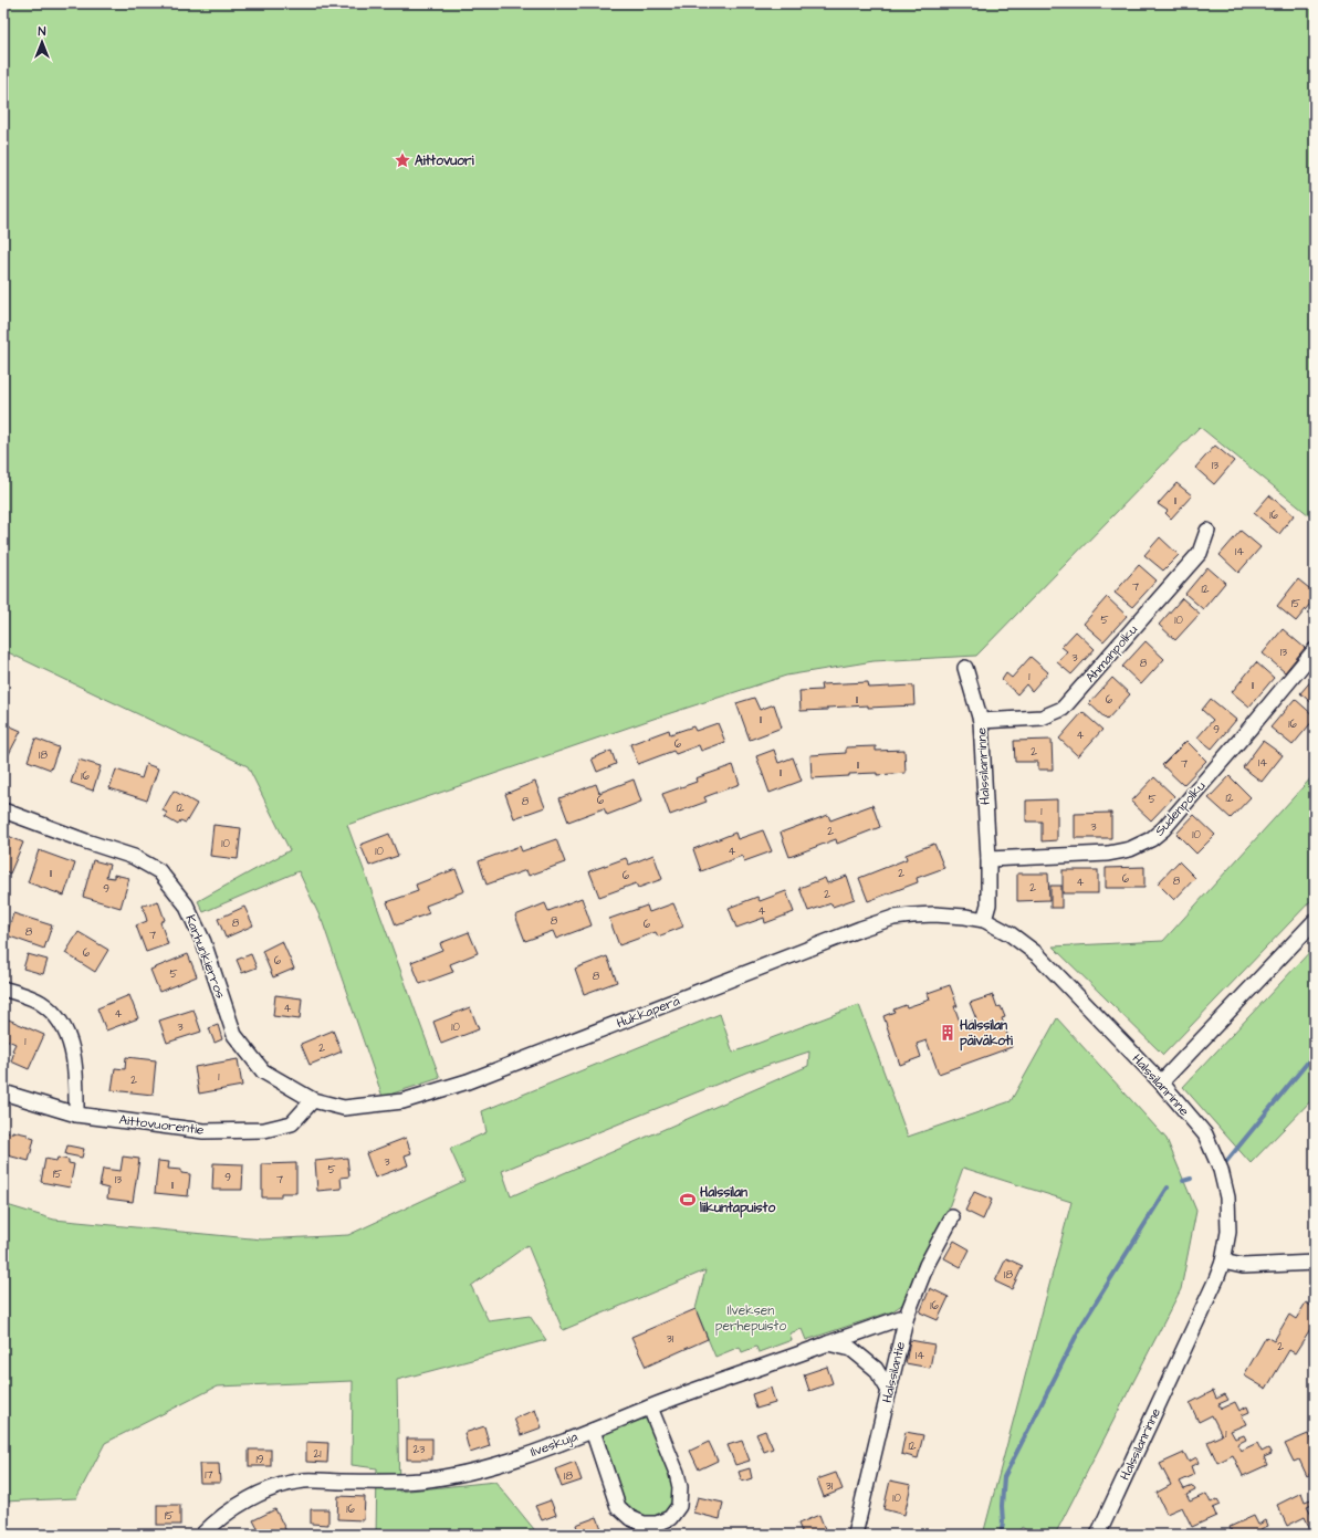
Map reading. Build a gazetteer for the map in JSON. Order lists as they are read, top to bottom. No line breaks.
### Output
{"streets":{"street":["Ahmanpolku","Halssilanrinne","Sudenpolku","Karhunkierros","Hukkaperä","Aittovuorentie","Halssilantie","Ilveskuja"]},"crossings":[["Ahmanpolku","Halssilanrinne"],["Halssilanrinne","Sudenpolku"],["Halssilanrinne","Hukkaperä"],["Karhunkierros","Hukkaperä"],["Karhunkierros","Aittovuorentie"],["Hukkaperä","Aittovuorentie"],["Halssilantie","Ilveskuja"]],"parks":["Ilveksen perhepuisto"],"places":{"place":["Aittovuori"],"building":["Halssilan päiväkoti"],"sports":["Halssilan liikuntapuisto"]},"house_numbers":["13","11","16","14","7","12","15","5","10","13","3","8","1","11","11","6","11","16","9","4","6","2","18","14","7","11","11","16","12","5","6","8","12","1","3","2","10","10","10","4","11","2","6","6","8","4","2","9","2","4","8","8","6","8","7","6","6","5","8","4","4","3","10","1","2","1","2","3","5","15","9","13","7","11","18","16","31","2","14","1","12","23","21","19","17","18","31","10","16","15"],"north":"top"}
